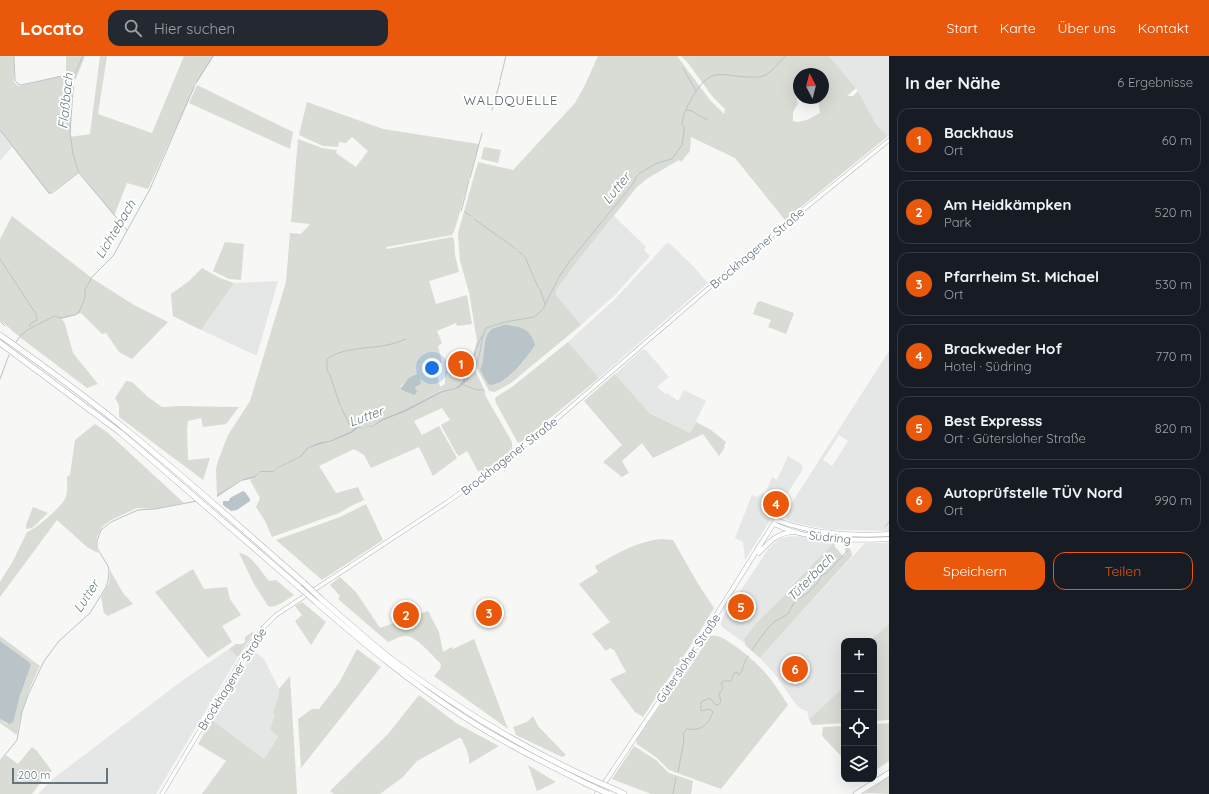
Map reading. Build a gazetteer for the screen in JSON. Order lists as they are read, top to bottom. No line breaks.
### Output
{"streets":{"main road":["Brockhagener Straße","Südring","Gütersloher Straße"]},"crossings":[["Südring","Gütersloher Straße"]],"districts":["WALDQUELLE"],"water":["Flaßbach","Lutter","Lichtebach","Tüterbach"],"scale_bar":"200 m","north":"top","page":{"header":"Locato","search":"Hier suchen","nav":["Start","Karte","Über uns","Kontakt"],"heading":["In der Nähe","6 Ergebnisse"],"list":[{"mark":"1","name":"Backhaus","note":"Ort","value":"60 m"},{"mark":"2","name":"Am Heidkämpken","note":"Park","value":"520 m"},{"mark":"3","name":"Pfarrheim St. Michael","note":"Ort","value":"530 m"},{"mark":"4","name":"Brackweder Hof","note":"Hotel · Südring","value":"770 m"},{"mark":"5","name":"Best Expresss","note":"Ort · Gütersloher Straße","value":"820 m"},{"mark":"6","name":"Autoprüfstelle TÜV Nord","note":"Ort","value":"990 m"}],"pins":["1","4","5","3","2","6"],"buttons":["Speichern","Teilen"],"map_buttons":["+","−"],"scale":"200 m"}}
